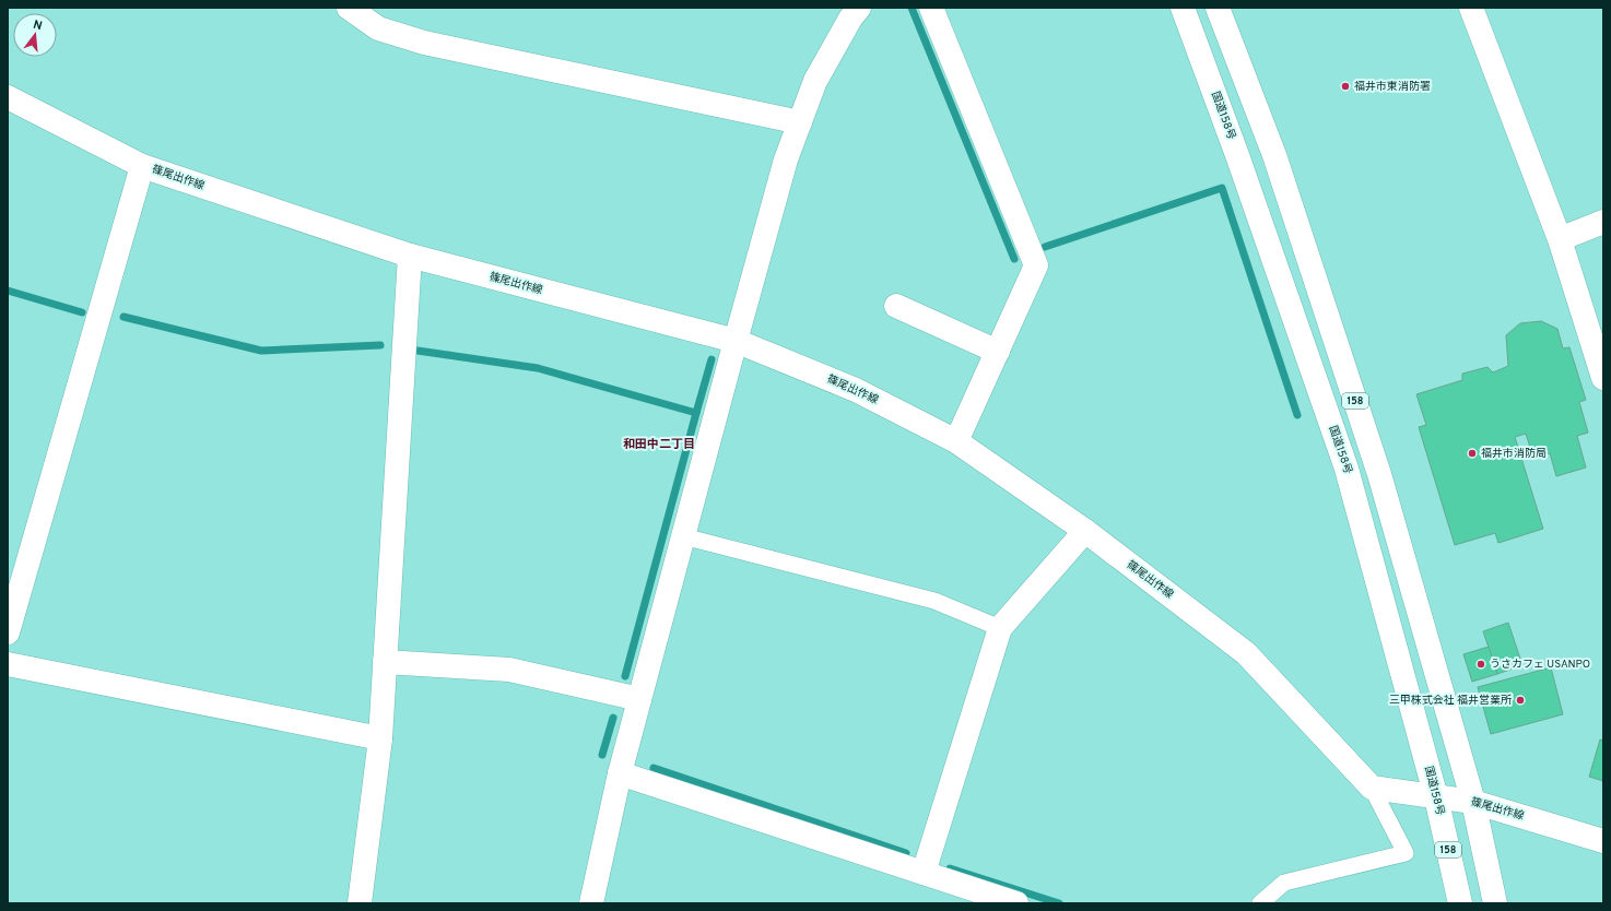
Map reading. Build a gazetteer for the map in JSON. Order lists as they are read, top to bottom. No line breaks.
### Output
{"streets":{"main road":["国道158号","篠尾出作線","158"]},"crossings":[["国道158号","篠尾出作線"],["篠尾出作線","158"]],"districts":["和田中二丁目"],"places":["福井市東消防署","福井市消防局","うさカフェ USANPO","三甲株式会社 福井営業所"],"north":"top"}
